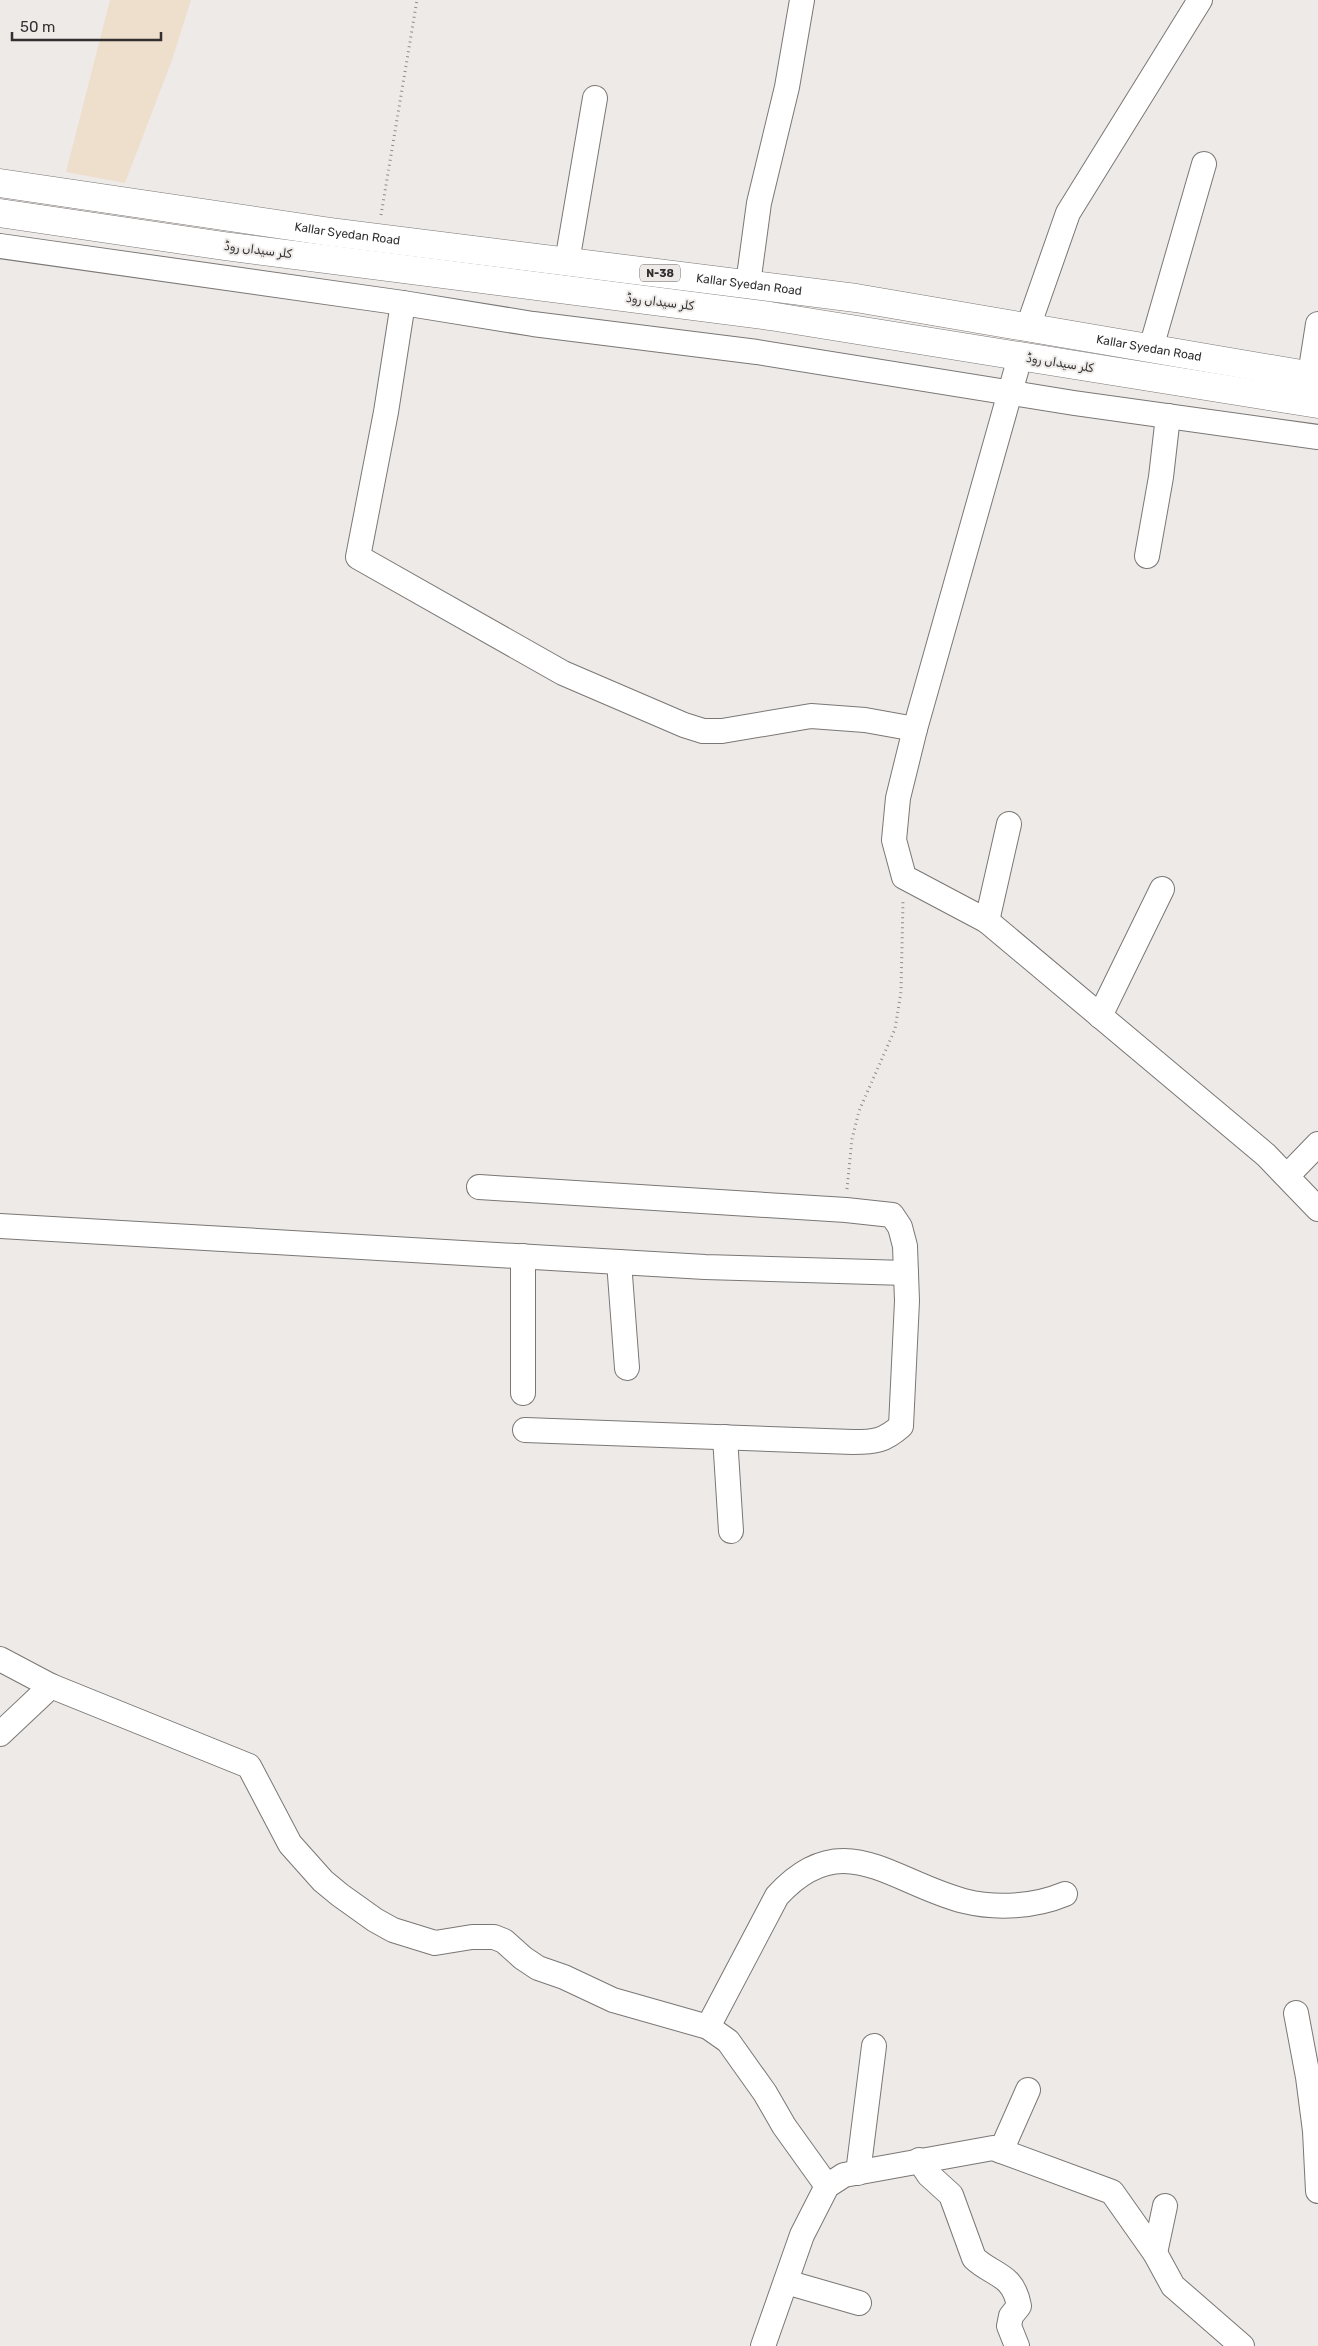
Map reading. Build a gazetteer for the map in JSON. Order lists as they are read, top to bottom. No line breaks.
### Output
{"streets":{"highway":["Kallar Syedan Road","کلر سیداں روڈ","N-38"]},"scale_bar":"50 m"}
